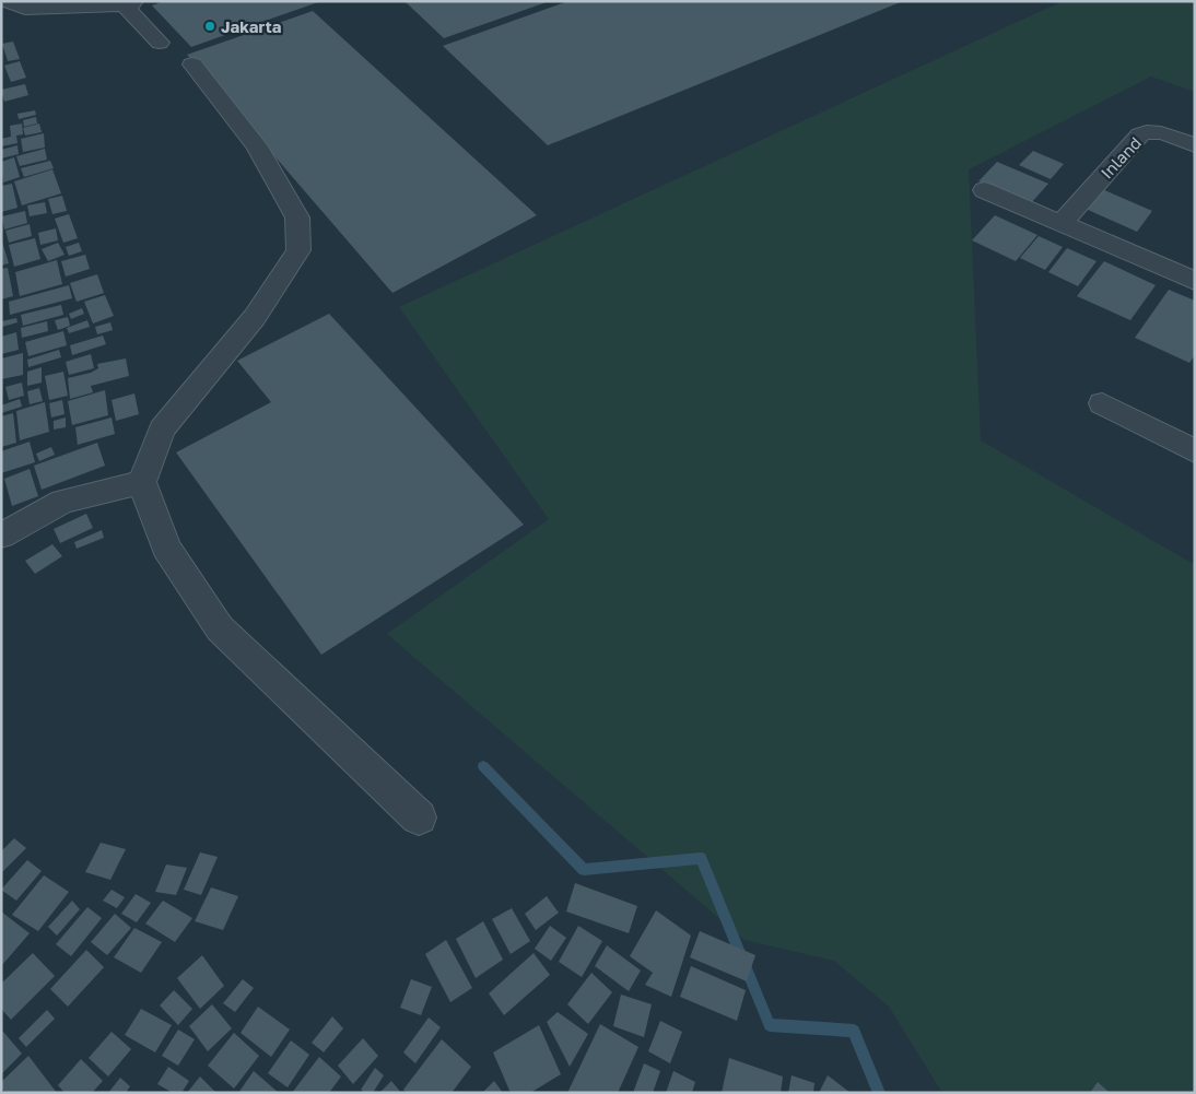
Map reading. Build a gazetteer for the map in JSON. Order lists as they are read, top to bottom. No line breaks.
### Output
{"streets":{"street":["Inland"]},"places":["Jakarta"]}
